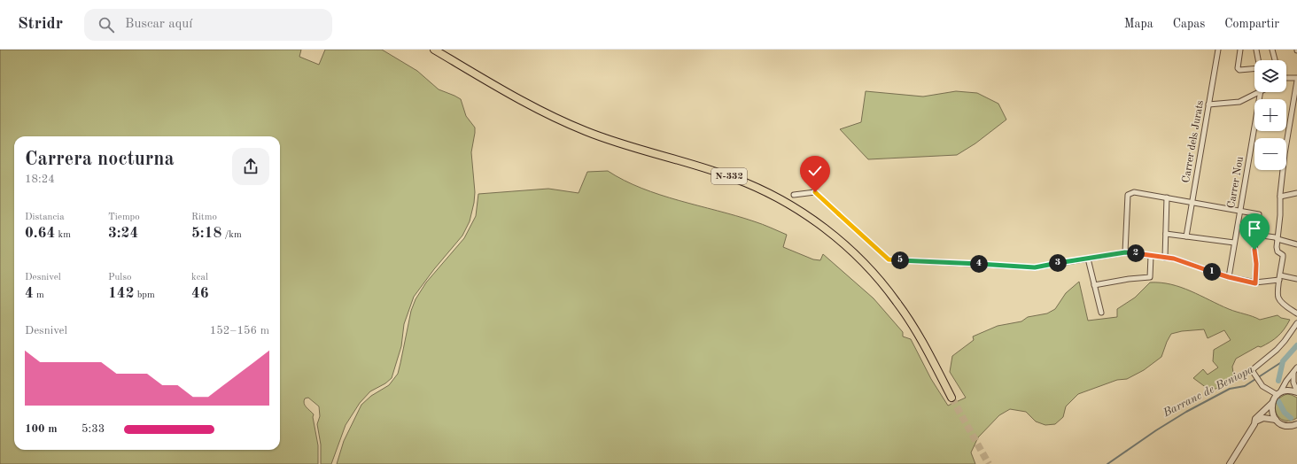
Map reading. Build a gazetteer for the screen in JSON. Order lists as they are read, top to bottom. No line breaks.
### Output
{"streets":{"highway":["N-332"],"street":["Carrer dels Jurats","Carrer Nou"]},"water":["Barranc de Beniopa"],"page":{"header":"Stridr","search":"Buscar aquí","nav":["Mapa","Capas","Compartir"],"map_buttons":["+","−"],"heading":["Carrera nocturna","18:24"],"stats":[["Distancia","0.64 km"],["Tiempo","3:24"],["Ritmo","5:18 /km"],["Desnivel","4 m"],["Pulso","142 bpm"],["kcal","46"]],"pins":["2","5","3","4","1"],"chart":["Desnivel","152–156 m"],"list":[{"name":"100 m","note":"5:33"}]}}
